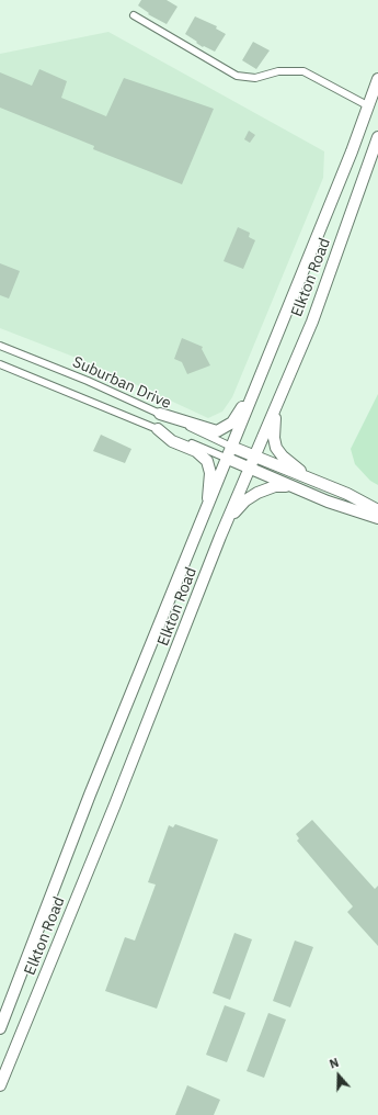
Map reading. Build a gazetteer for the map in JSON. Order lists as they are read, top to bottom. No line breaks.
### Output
{"streets":{"main road":["Elkton Road"],"street":["Suburban Drive"]},"crossings":[["Elkton Road","Suburban Drive"]],"north":"top"}
